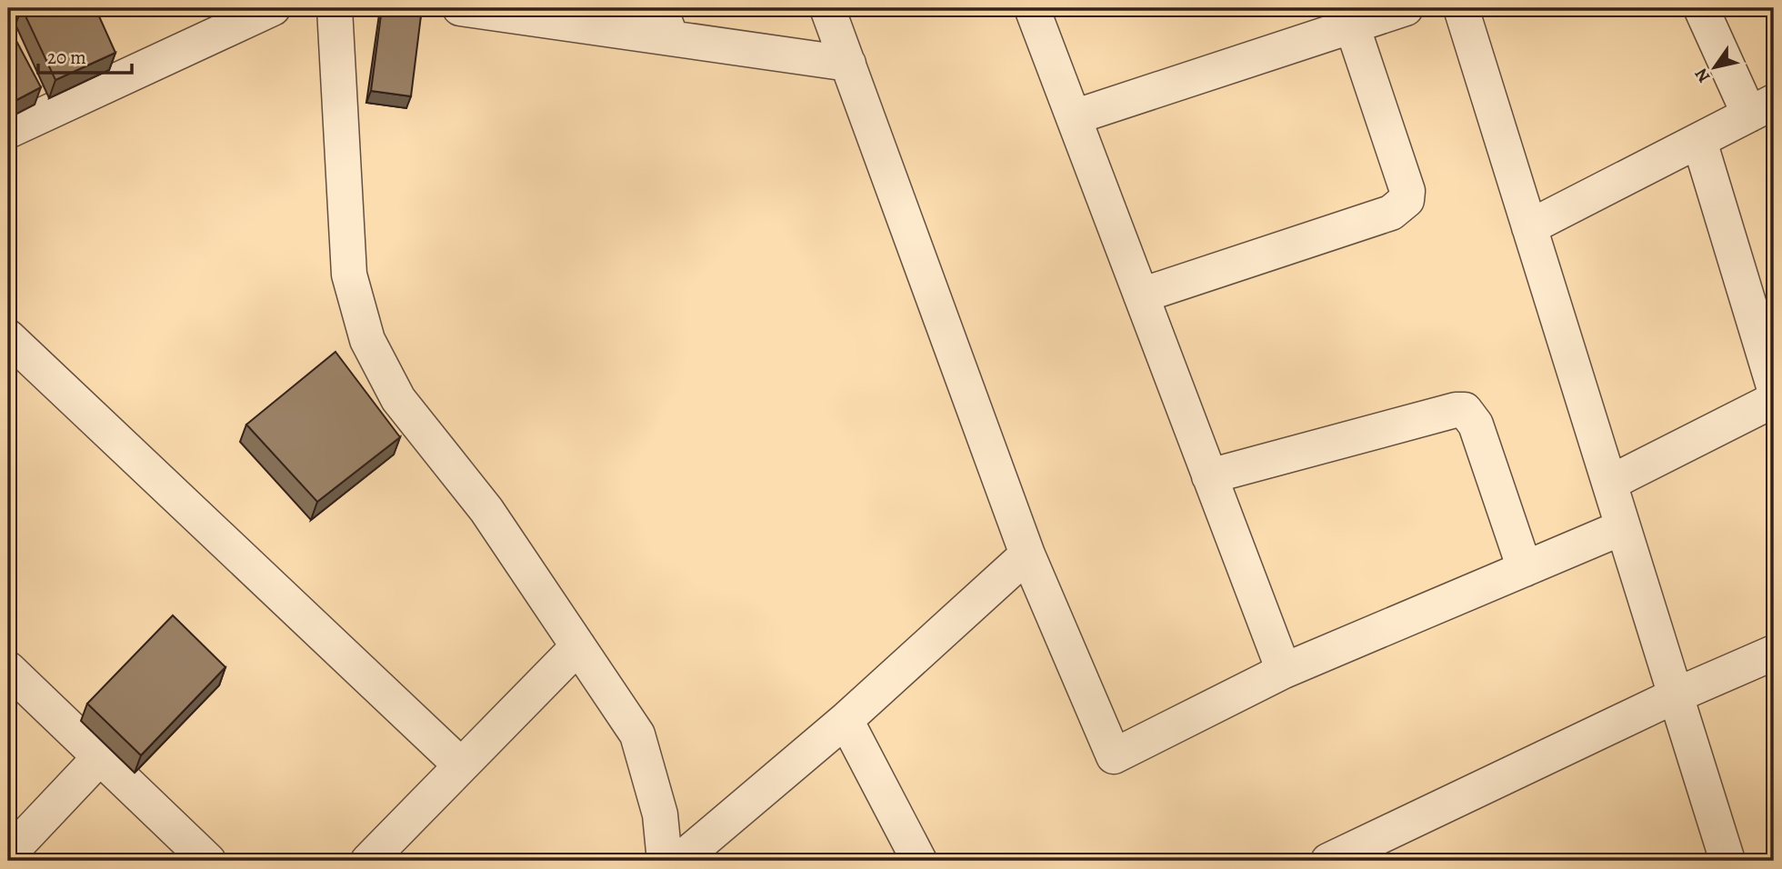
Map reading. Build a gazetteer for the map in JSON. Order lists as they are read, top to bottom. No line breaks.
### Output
{"scale_bar":"20 m","north":"bottom left"}
